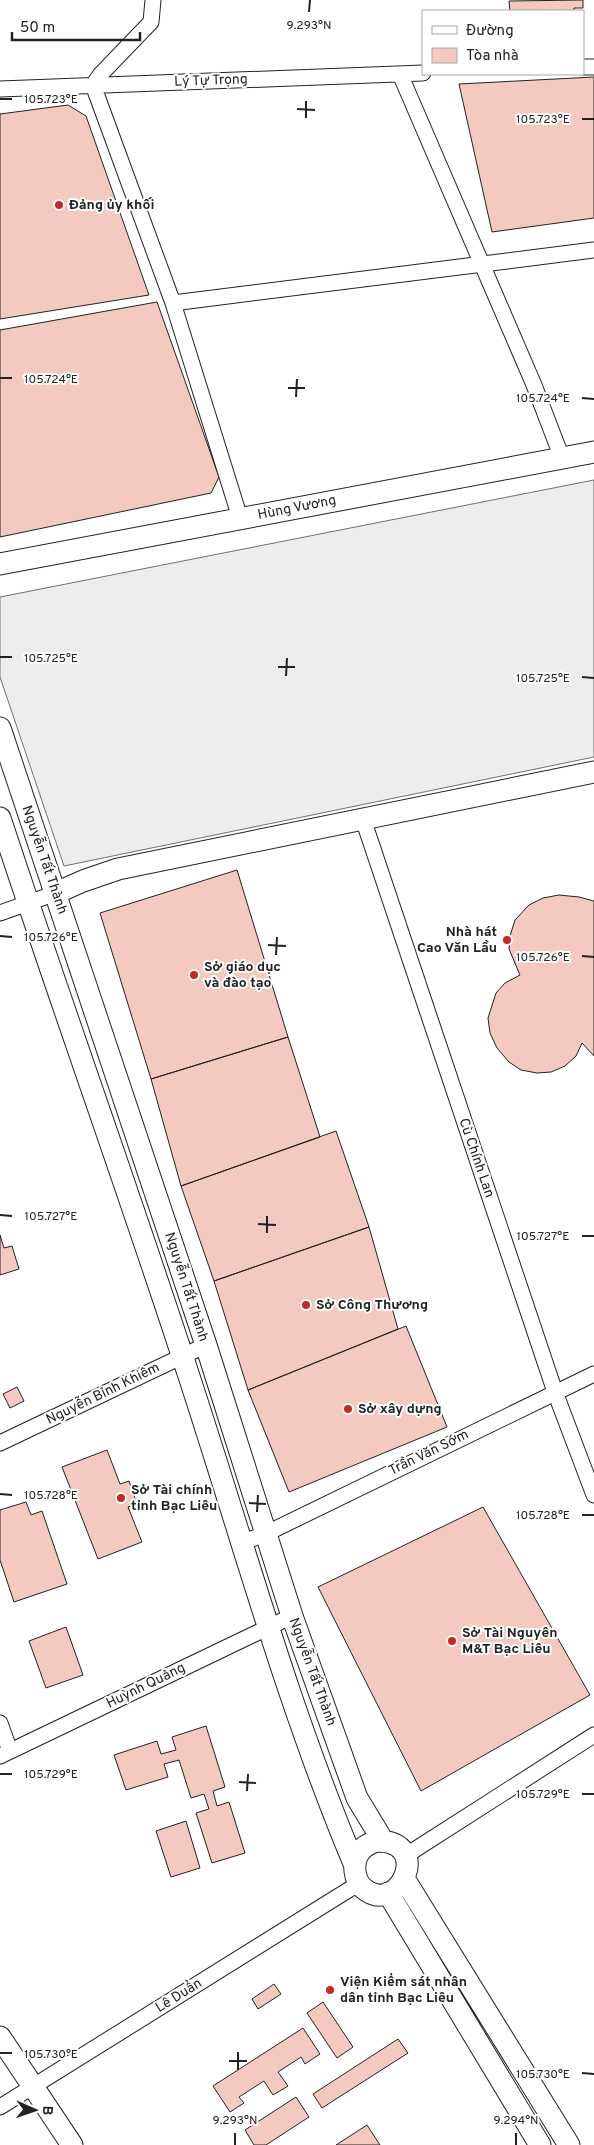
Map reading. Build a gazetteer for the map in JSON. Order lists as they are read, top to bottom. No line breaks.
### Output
{"streets":{"street":["Lý Tự Trọng","Hùng Vương","Nguyễn Tất Thành","Cù Chính Lan","Nguyễn Bỉnh Khiêm","Trần Văn Sớm","Huỳnh Quảng","Lê Duẩn"]},"crossings":[["Nguyễn Tất Thành","Nguyễn Bỉnh Khiêm"],["Nguyễn Tất Thành","Trần Văn Sớm"],["Nguyễn Tất Thành","Huỳnh Quảng"],["Nguyễn Tất Thành","Lê Duẩn"],["Cù Chính Lan","Trần Văn Sớm"]],"places":["Đảng ủy khối","Nhà hát Cao Văn Lầu","Sở giáo dục và đào tạo","Sở Công Thương","Sở xây dựng","Sở Tài chính tỉnh Bạc Liêu","Sở Tài Nguyên M&T Bạc Liêu","Viện Kiểm sát nhân dân tỉnh Bạc Liêu"],"legend":["Đường","Tòa nhà"],"scale_bar":"50 m","north":"right","coordinates":["9.293°N","105.723°E","105.724°E","105.725°E","105.726°E","105.727°E","105.728°E","105.729°E","105.730°E","9.294°N"]}
